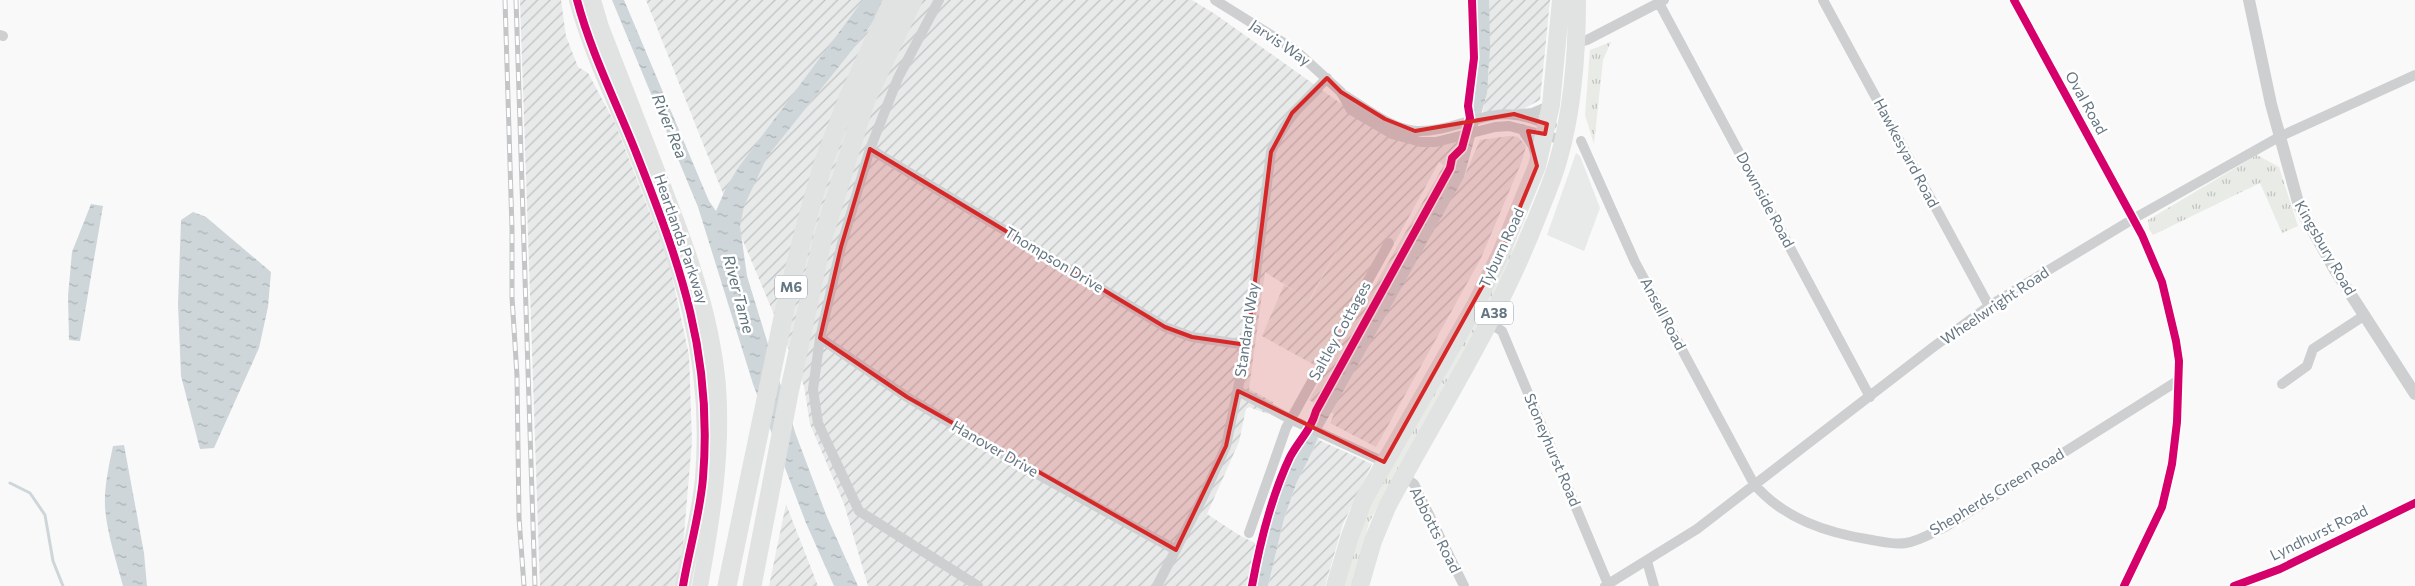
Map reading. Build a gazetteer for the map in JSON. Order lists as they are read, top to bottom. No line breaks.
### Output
{"streets":{"highway":["Tyburn Road","M6","A38"],"main road":["Heartlands Parkway"],"street":["Jarvis Way","Oval Road","Hawkesyard Road","Downside Road","Kingsbury Road","Thompson Drive","Wheelwright Road","Ansell Road","Standard Way","Saltley Cottages","Hanover Drive","Stoneyhurst Road","Shepherds Green Road","Abbotts Road","Lyndhurst Road"]},"crossings":[["Jarvis Way","Tyburn Road"],["Jarvis Way","Standard Way"],["Oval Road","Wheelwright Road"],["Oval Road","Shepherds Green Road"],["Hawkesyard Road","Wheelwright Road"],["Downside Road","Wheelwright Road"],["Tyburn Road","Ansell Road"],["Tyburn Road","Stoneyhurst Road"],["Tyburn Road","Abbotts Road"],["Kingsbury Road","Wheelwright Road"],["Thompson Drive","Standard Way"],["Wheelwright Road","Ansell Road"],["Wheelwright Road","Stoneyhurst Road"],["Wheelwright Road","Shepherds Green Road"],["Ansell Road","Shepherds Green Road"],["Standard Way","Hanover Drive"]],"water":["River Rea","River Tame"]}
